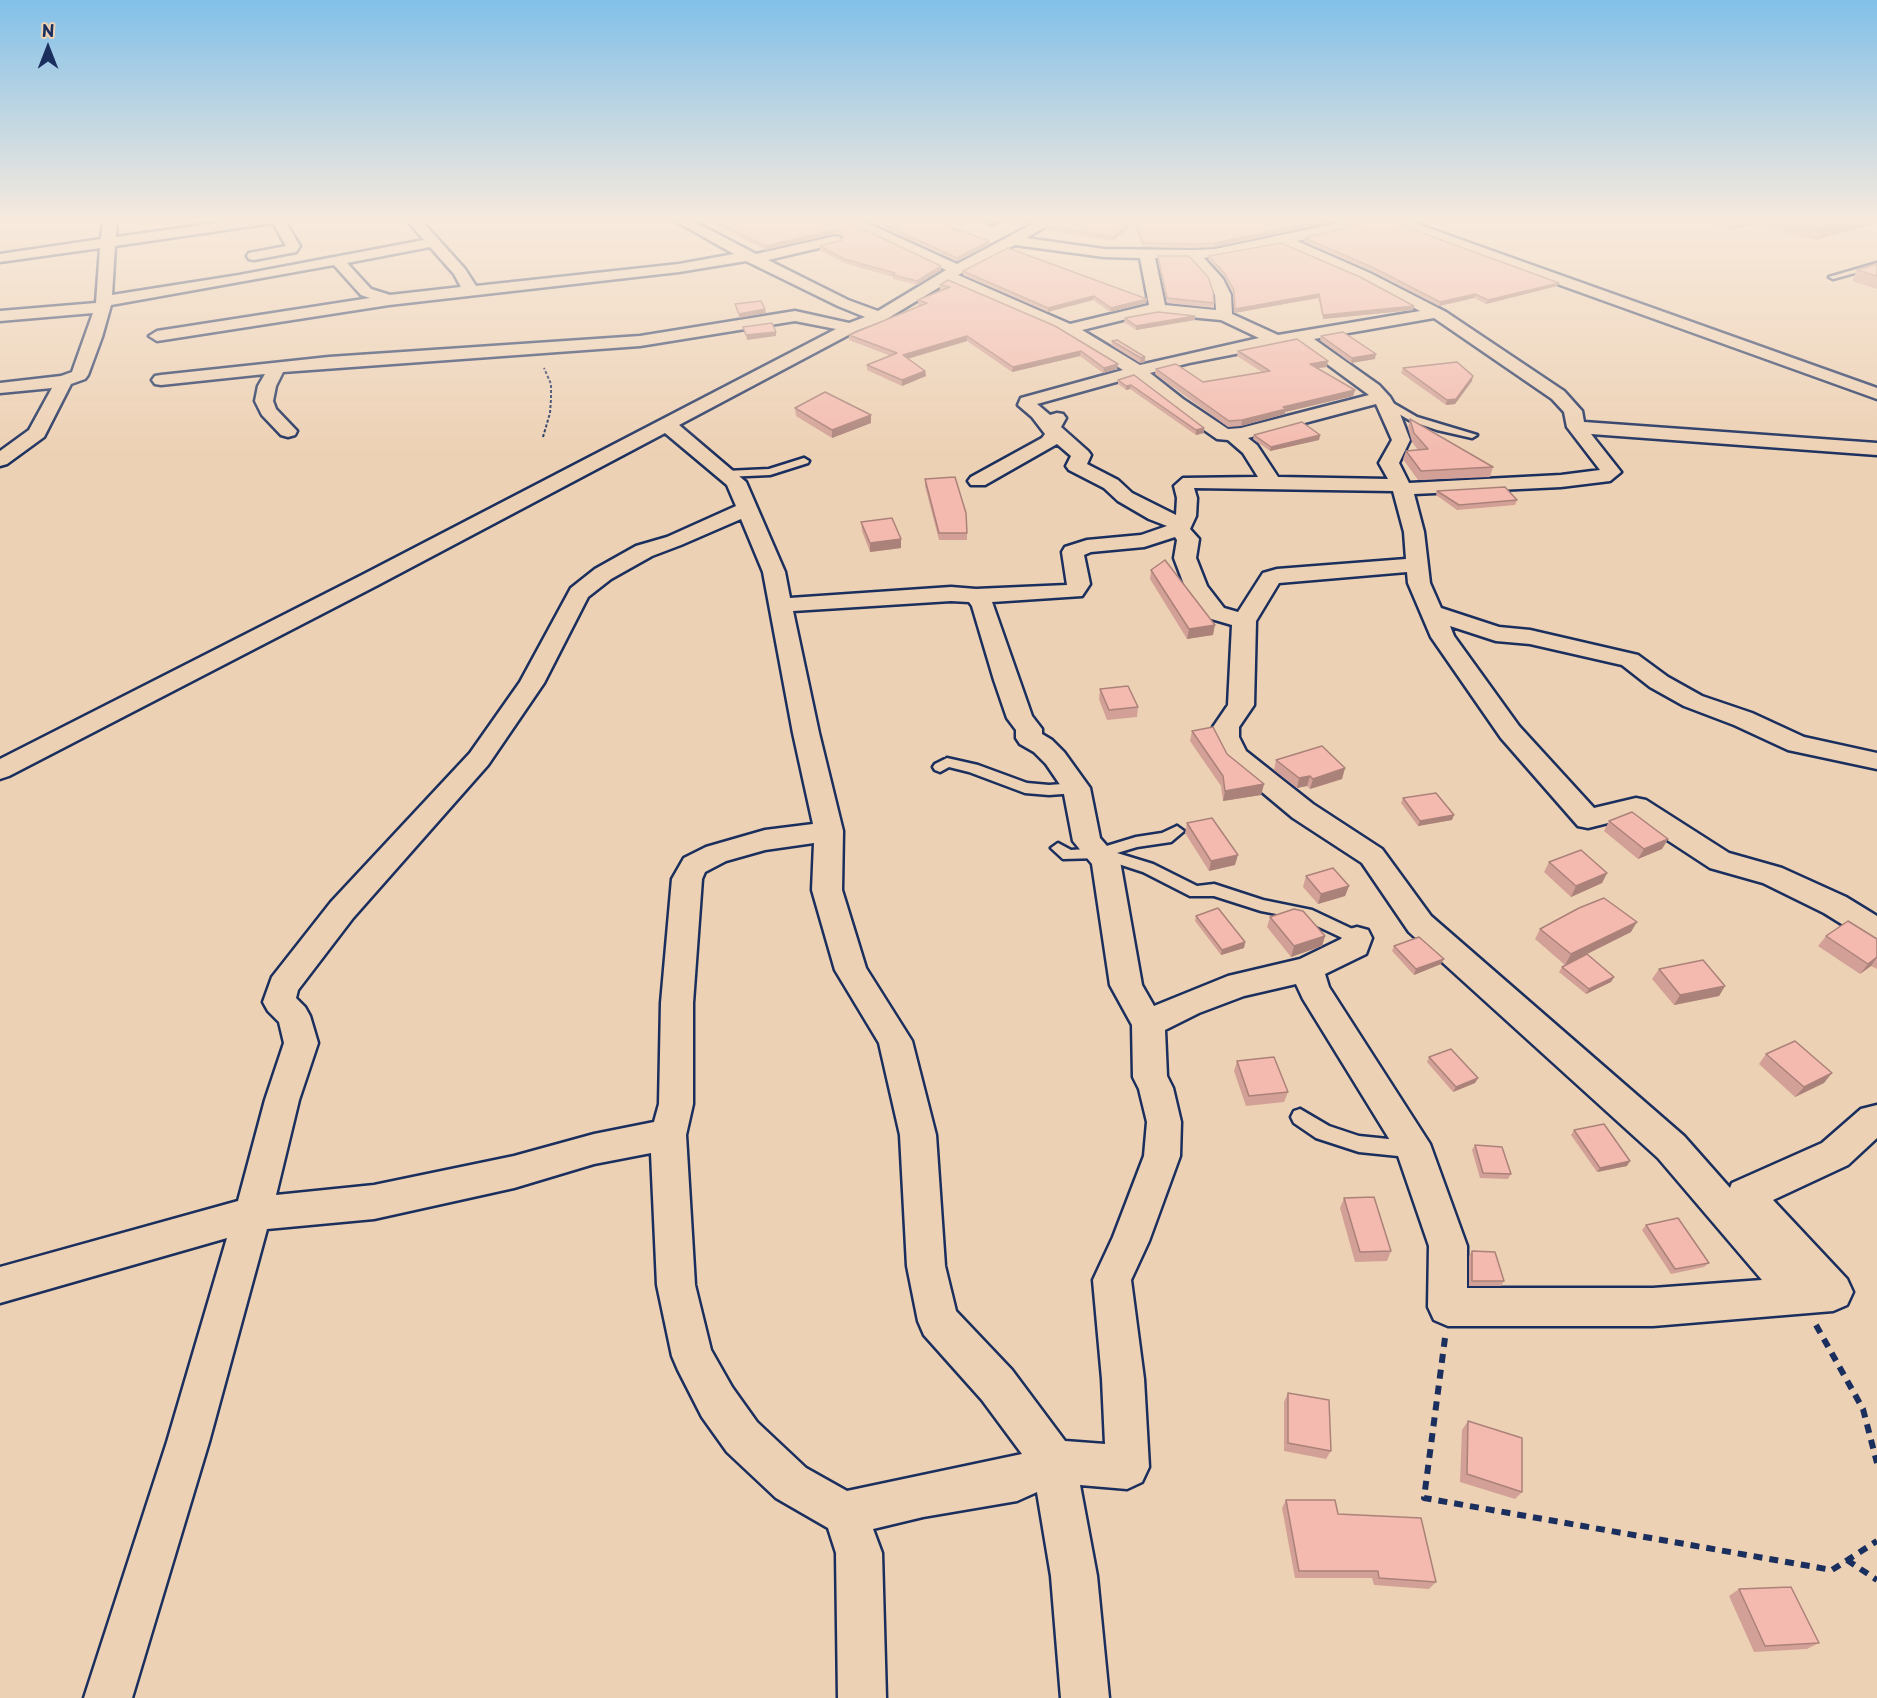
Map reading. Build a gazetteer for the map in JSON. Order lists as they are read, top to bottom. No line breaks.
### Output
{"north":"top"}
